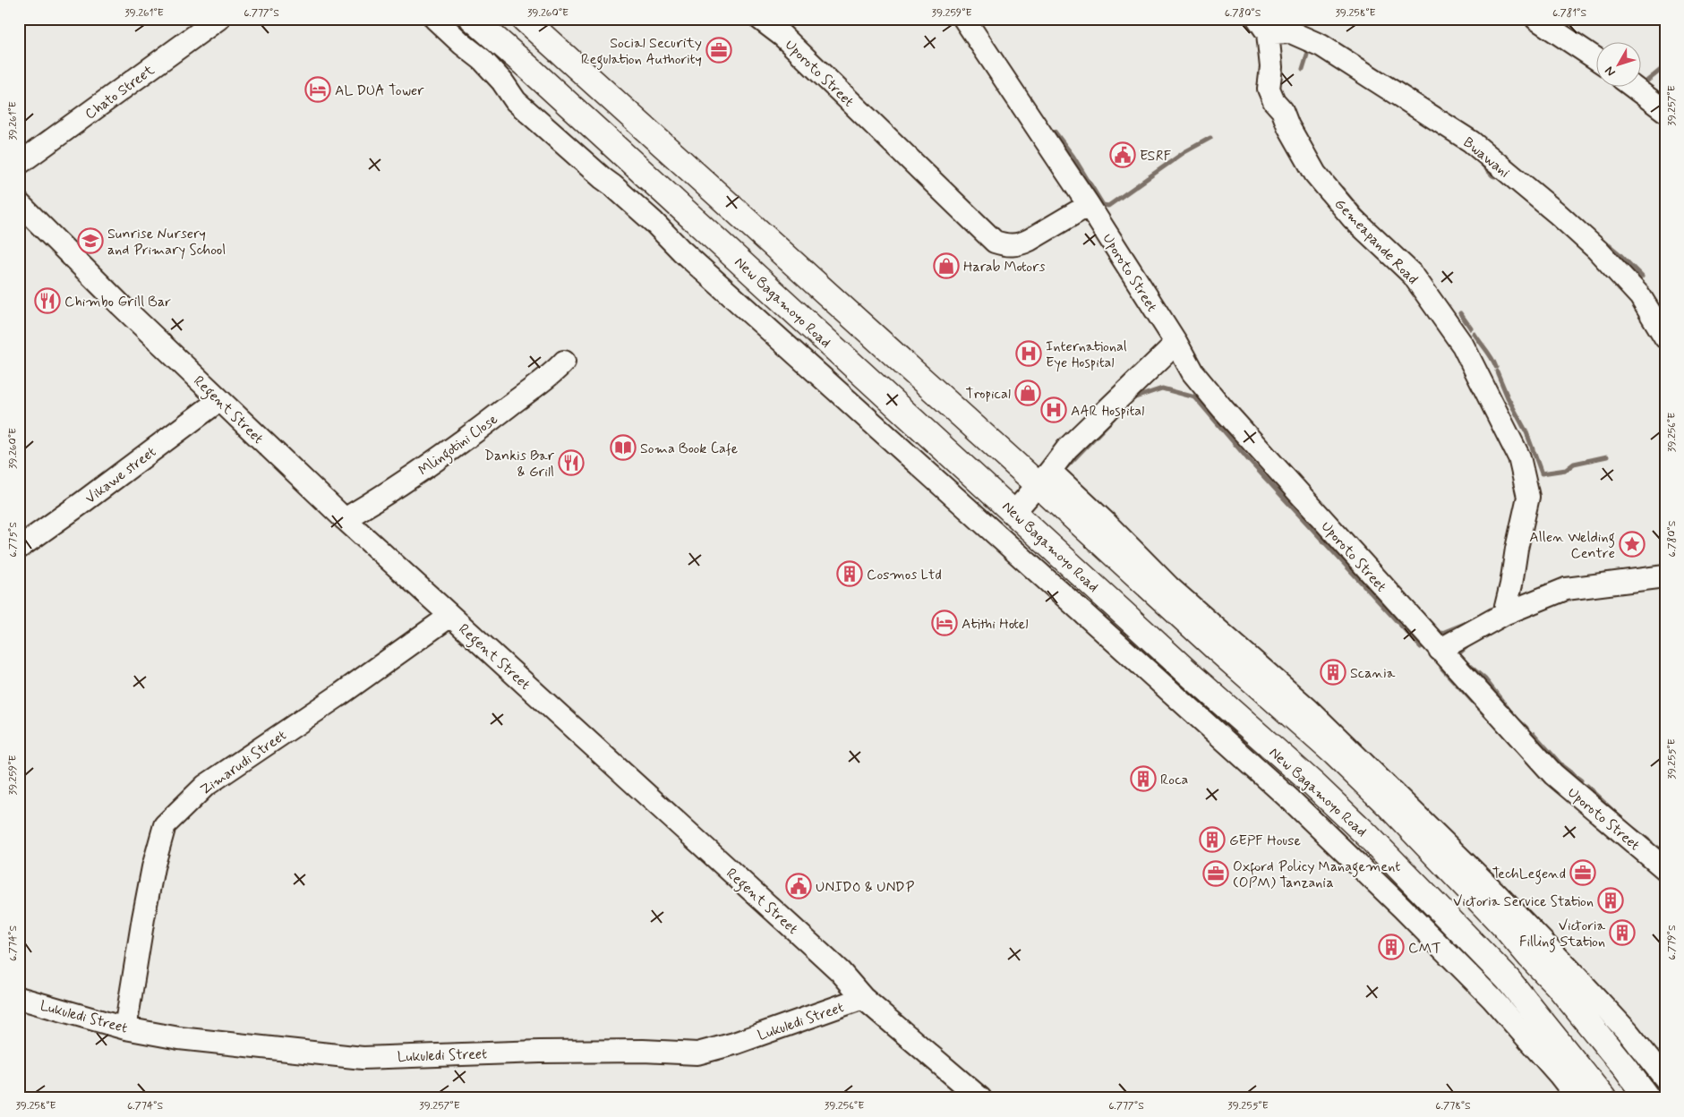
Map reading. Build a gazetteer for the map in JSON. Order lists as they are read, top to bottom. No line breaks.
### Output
{"streets":{"highway":["New Bagamoyo Road"],"street":["Uporoto Street","Chato Street","Bwawani","Gemeapande Road","Regent Street","Mlingotini Close","Vikawe street","Zimarudi Street","Lukuledi Street"]},"crossings":[["Bwawani","Gemeapande Road"],["Regent Street","Mlingotini Close"],["Regent Street","Vikawe street"],["Regent Street","Zimarudi Street"],["Regent Street","Lukuledi Street"],["Zimarudi Street","Lukuledi Street"]],"places":{"office":["Social Security Regulation Authority","TechLegend","Oxford Policy Management (OPM) Tanzania"],"hotel":["AL DUA Tower","Atithi Hotel"],"public building":["ESRF","UNIDO & UNDP"],"school or university":["Sunrise Nursery and Primary School"],"shop":["Harab Motors","Tropical"],"restaurant":["Chimbo Grill Bar","Dankis Bar & Grill"],"hospital":["International Eye Hospital","AAR Hospital"],"library":["Soma Book Cafe"],"place":["Allen Welding Centre"],"building":["Cosmos Ltd","Scania","Roca","GEPF House","Victoria Service Station","Victoria Filling Station","CMT"]},"north":"bottom left","coordinates":["39.261°E","6.777°S","39.260°E","39.259°E","6.780°S","39.258°E","6.781°S","39.257°E","39.256°E","6.775°S","39.255°E","6.779°S","6.774°S","6.778°S"]}
